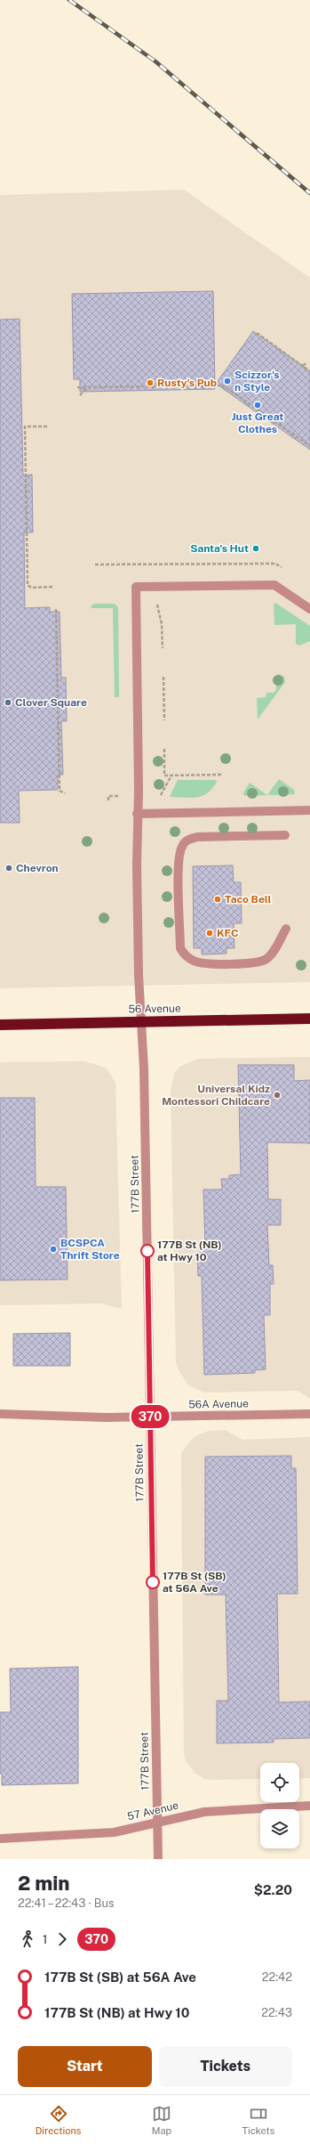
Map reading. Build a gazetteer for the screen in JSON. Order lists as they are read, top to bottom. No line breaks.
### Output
{"streets":{"highway":["56 Avenue"],"street":["177B Street","56A Avenue","57 Avenue"]},"crossings":[["56 Avenue","177B Street"],["177B Street","56A Avenue"],["177B Street","57 Avenue"]],"places":["Scizzor's n Style","Rusty's Pub","Just Great Clothes","Santa's Hut","Clover Square","Chevron","Taco Bell","KFC","Universal Kidz Montessori Childcare","BCSPCA Thrift Store","177B St (NB) at Hwy 10","177B St (SB) at 56A Ave"],"lines":["bus line 370"],"page":{"on_map":"370","heading":["2 min","22:41 – 22:43 · Bus","$2.20"],"legs":["1","370"],"list":[{"name":"177B St (SB) at 56A Ave","value":"22:42"},{"name":"177B St (NB) at Hwy 10","value":"22:43"}],"buttons":["Start","Tickets"],"tabs":["Directions","Map","Tickets"]}}
